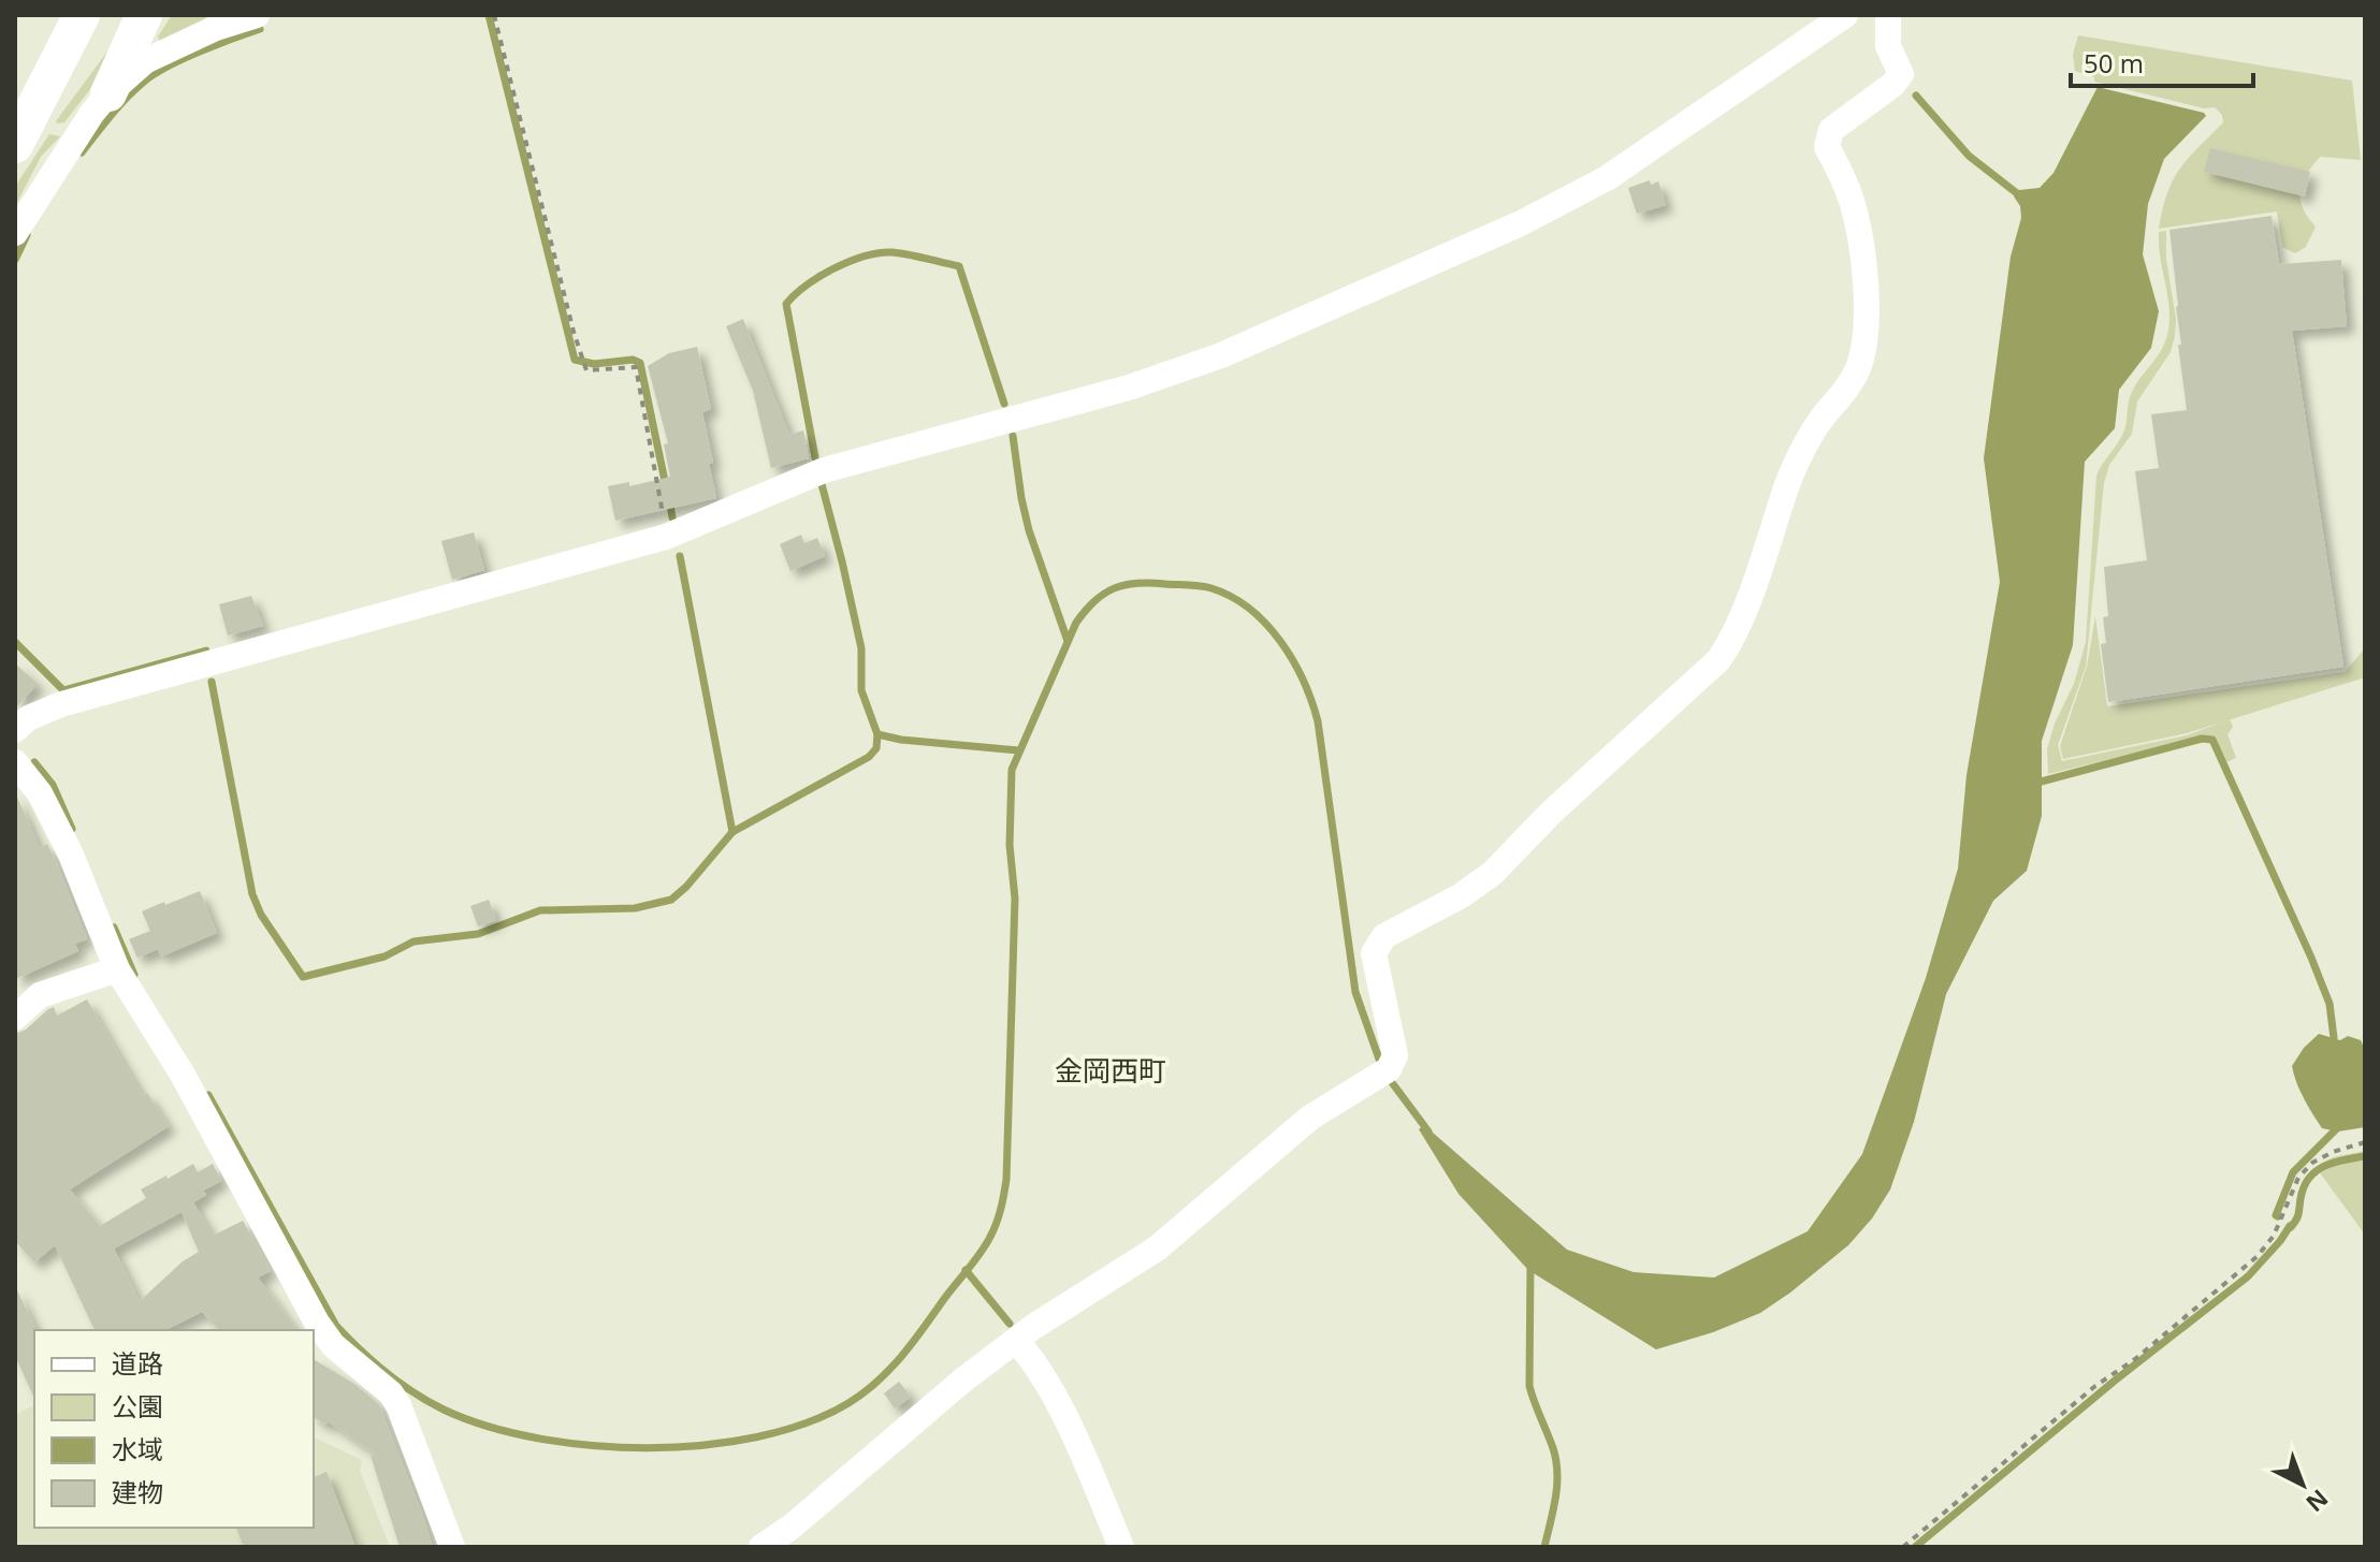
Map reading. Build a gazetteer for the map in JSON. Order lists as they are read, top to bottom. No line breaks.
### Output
{"districts":["金岡西町"],"legend":["道路","公園","水域","建物"],"scale_bar":"50 m","north":"bottom right"}
